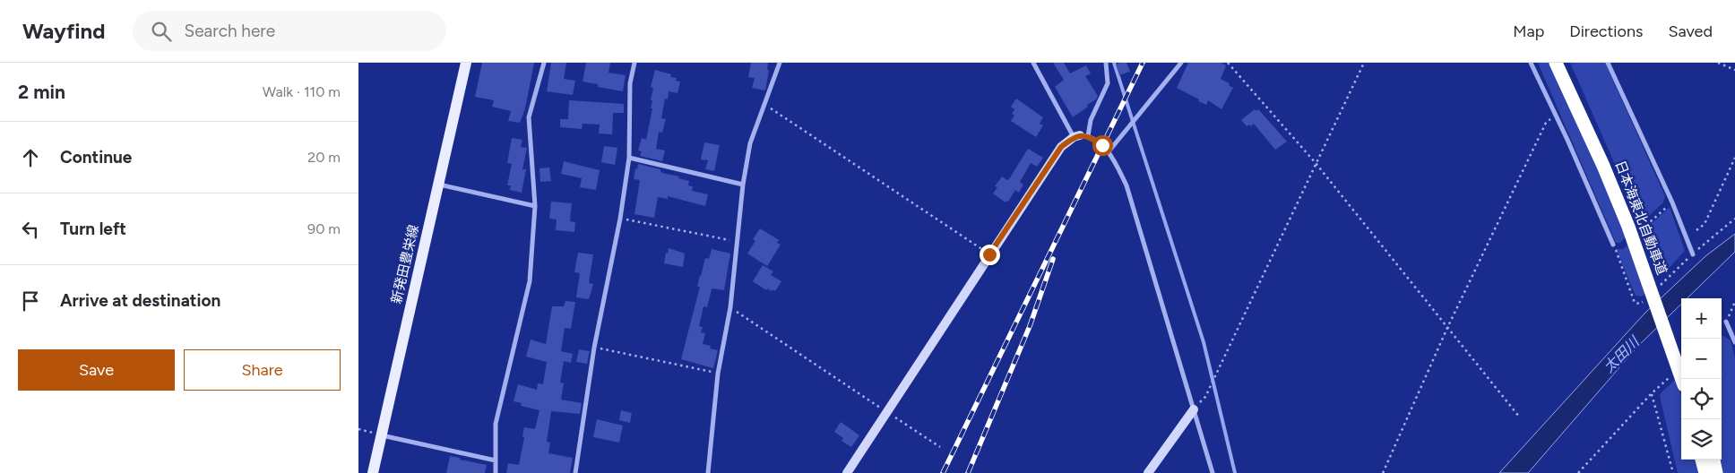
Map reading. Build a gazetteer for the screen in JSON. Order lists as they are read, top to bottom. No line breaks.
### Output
{"streets":{"highway":["日本海東北自動車道"],"main road":["新発田豊栄線"]},"water":["太田川"],"page":{"header":"Wayfind","search":"Search here","nav":["Map","Directions","Saved"],"heading":["2 min","Walk · 110 m"],"list":[["Continue","20 m"],["Turn left","90 m"],"Arrive at destination"],"map_buttons":["+","−"],"buttons":["Save","Share"]}}
